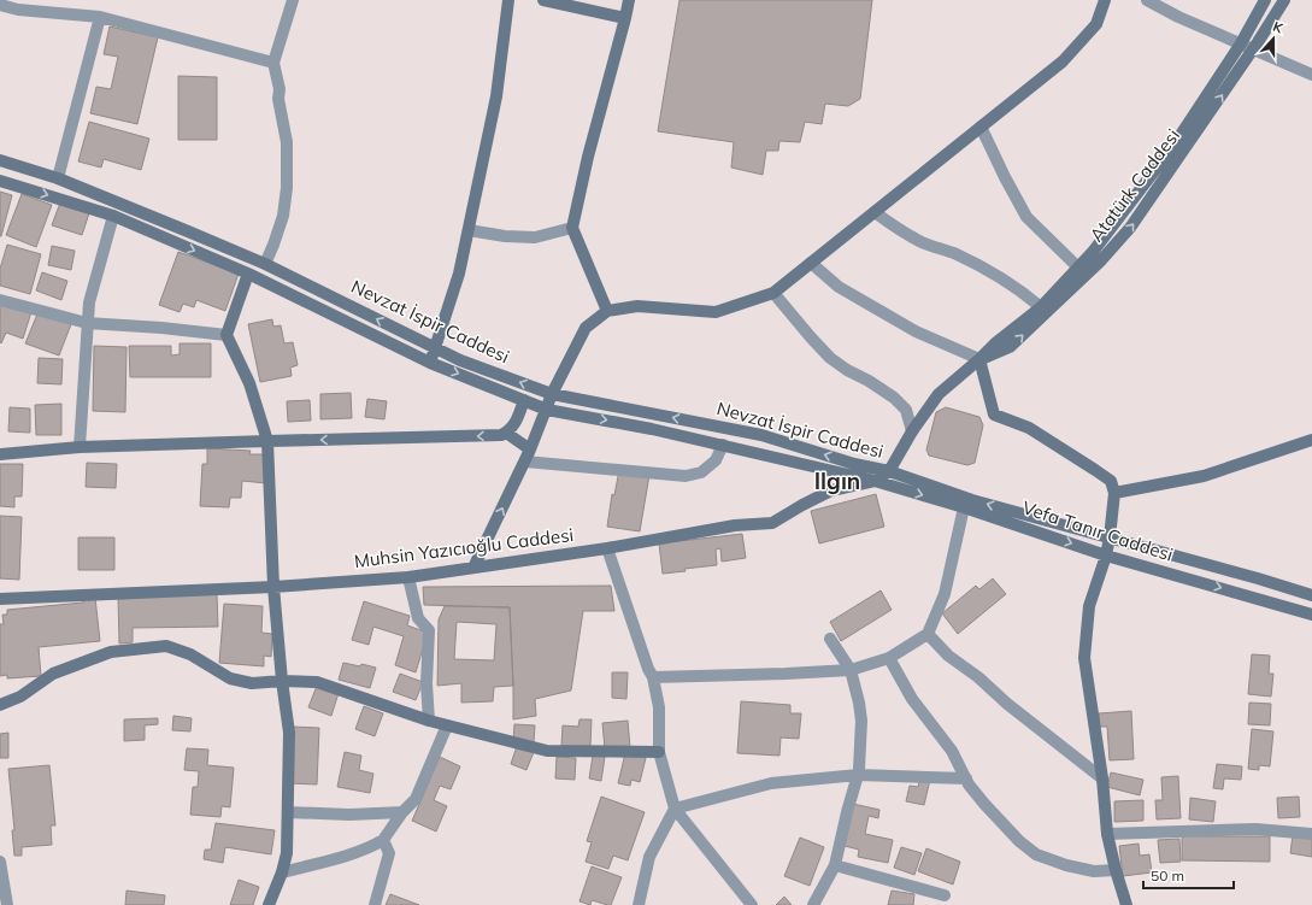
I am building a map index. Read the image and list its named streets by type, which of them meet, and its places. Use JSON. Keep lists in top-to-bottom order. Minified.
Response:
{"streets":{"street":["Atatürk Caddesi","Nevzat İspir Caddesi","Vefa Tanır Caddesi","Muhsin Yazıcıoğlu Caddesi"]},"crossings":[["Atatürk Caddesi","Nevzat İspir Caddesi"],["Atatürk Caddesi","Vefa Tanır Caddesi"],["Atatürk Caddesi","Muhsin Yazıcıoğlu Caddesi"],["Nevzat İspir Caddesi","Vefa Tanır Caddesi"],["Nevzat İspir Caddesi","Muhsin Yazıcıoğlu Caddesi"],["Vefa Tanır Caddesi","Muhsin Yazıcıoğlu Caddesi"]],"districts":["Ilgın"],"scale_bar":"50 m","north":"top"}
